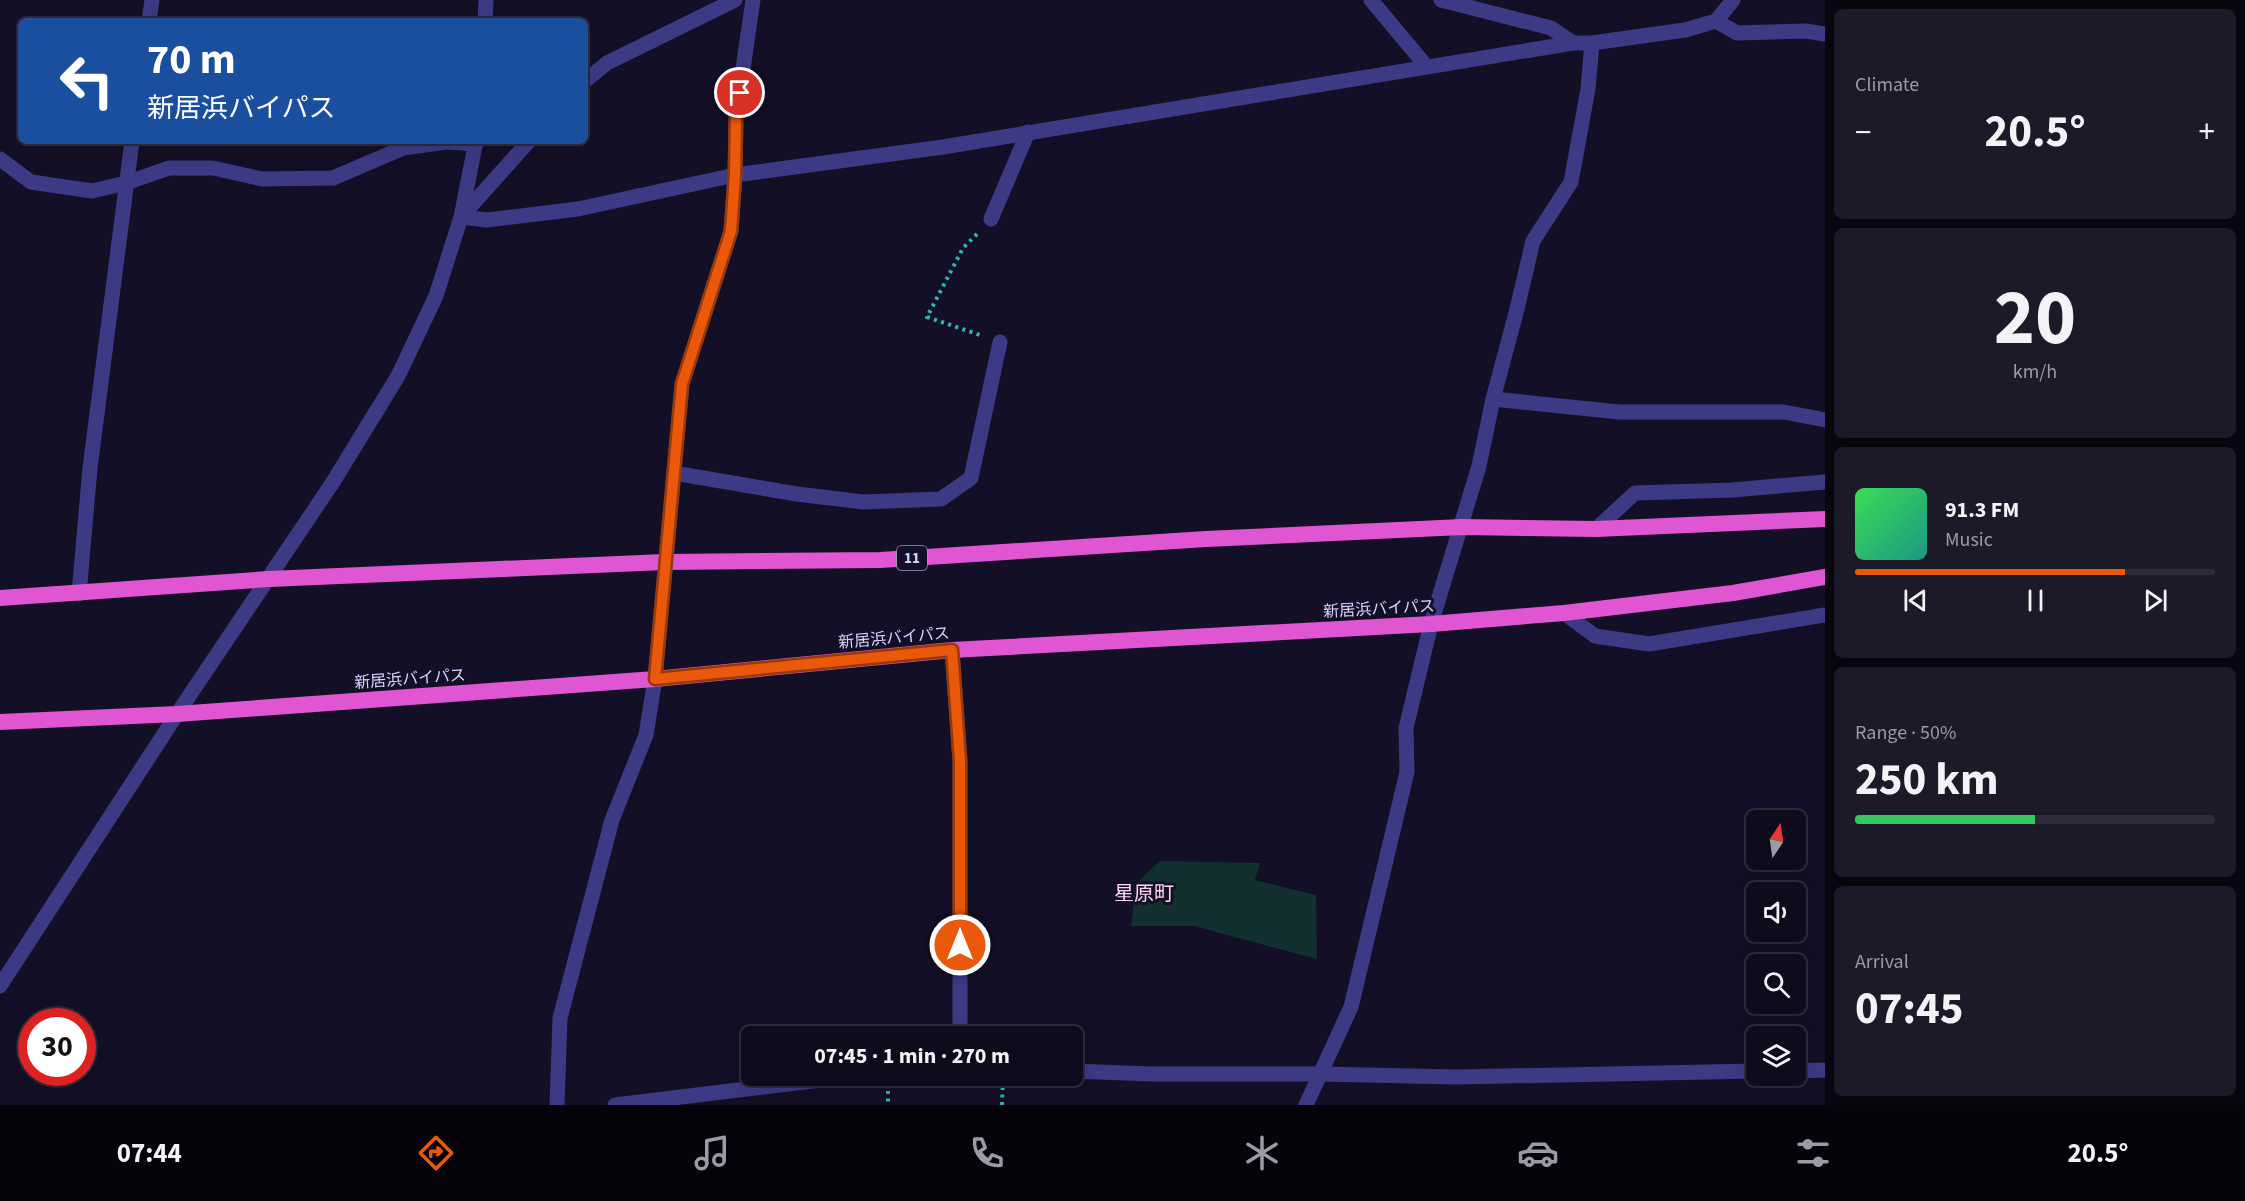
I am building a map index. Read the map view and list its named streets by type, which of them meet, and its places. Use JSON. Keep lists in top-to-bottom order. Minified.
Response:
{"streets":{"highway":["11","新居浜バイパス"]},"districts":["星原町"],"north":"top","page":{"tile":["Climate",["20","km/h"],["Range · 50%","250 km"],["Arrival","07:45"]],"turn":["70 m","新居浜バイパス"],"heat":["−","20.5°","+"],"song":["91.3 FM","Music"],"limit":"30","trip":"07:45 · 1 min · 270 m","tabs":["07:44","20.5°"]}}
